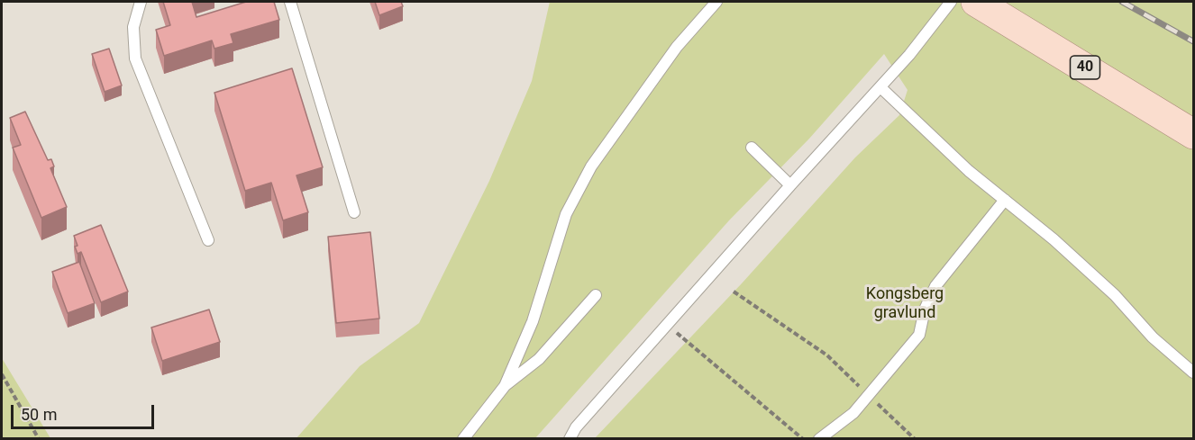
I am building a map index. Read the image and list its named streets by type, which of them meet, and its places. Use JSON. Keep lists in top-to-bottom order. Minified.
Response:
{"streets":{"main road":["40"]},"parks":["Kongsberg gravlund"],"scale_bar":"50 m"}
